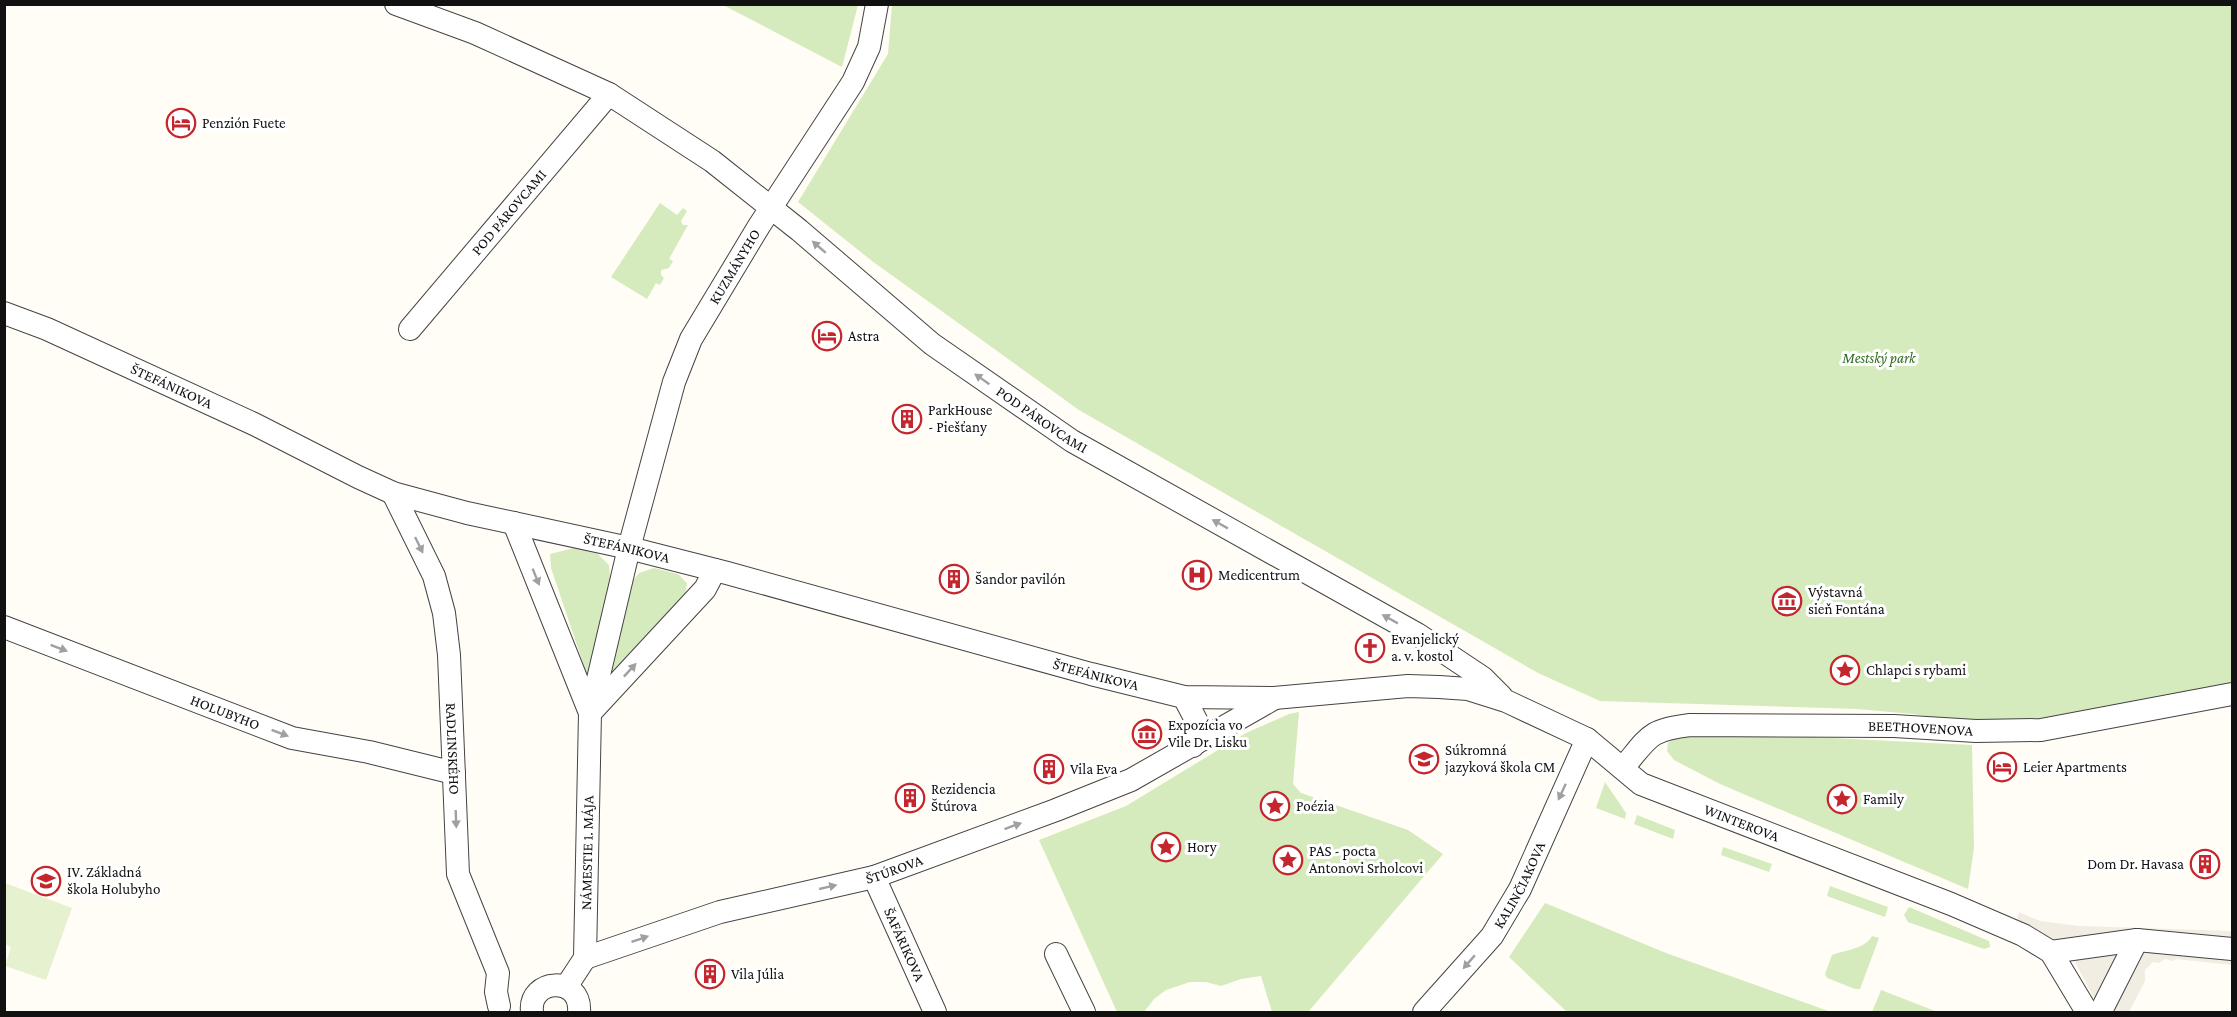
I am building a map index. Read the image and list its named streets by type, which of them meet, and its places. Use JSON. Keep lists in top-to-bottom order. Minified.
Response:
{"streets":{"street":["POD PÁROVCAMI","KUZMÁNYHO","ŠTEFÁNIKOVA","HOLUBYHO","BEETHOVENOVA","RADLINSKÉHO","WINTEROVA","NÁMESTIE 1. MÁJA","ŠTÚROVA","KALINČIAKOVA","ŠAFÁRIKOVA"]},"crossings":[["POD PÁROVCAMI","KUZMÁNYHO"],["POD PÁROVCAMI","WINTEROVA"],["KUZMÁNYHO","ŠTEFÁNIKOVA"],["KUZMÁNYHO","NÁMESTIE 1. MÁJA"],["ŠTEFÁNIKOVA","RADLINSKÉHO"],["ŠTEFÁNIKOVA","WINTEROVA"],["ŠTEFÁNIKOVA","NÁMESTIE 1. MÁJA"],["ŠTEFÁNIKOVA","ŠTÚROVA"],["HOLUBYHO","RADLINSKÉHO"],["BEETHOVENOVA","WINTEROVA"],["WINTEROVA","ŠTÚROVA"],["WINTEROVA","KALINČIAKOVA"],["NÁMESTIE 1. MÁJA","ŠTÚROVA"],["ŠTÚROVA","ŠAFÁRIKOVA"]],"one_way":["POD PÁROVCAMI","HOLUBYHO","RADLINSKÉHO","ŠTÚROVA","KALINČIAKOVA"],"parks":["Mestský park"],"places":{"hotel":["Penzión Fuete","Astra","Leier Apartments"],"building":["ParkHouse - Piešťany","Šandor pavilón","Vila Eva","Rezidencia Štúrova","Dom Dr. Havasa","Vila Júlia"],"hospital":["Medicentrum"],"museum":["Výstavná sieň Fontána","Expozícia vo Vile Dr. Lisku"],"church":["Evanjelický a. v. kostol"],"place":["Chlapci s rybami","Family","Poézia","Hory","PAS - pocta Antonovi Srholcovi"],"school or university":["Súkromná jazyková škola CM","IV. Základná škola Holubyho"]}}
